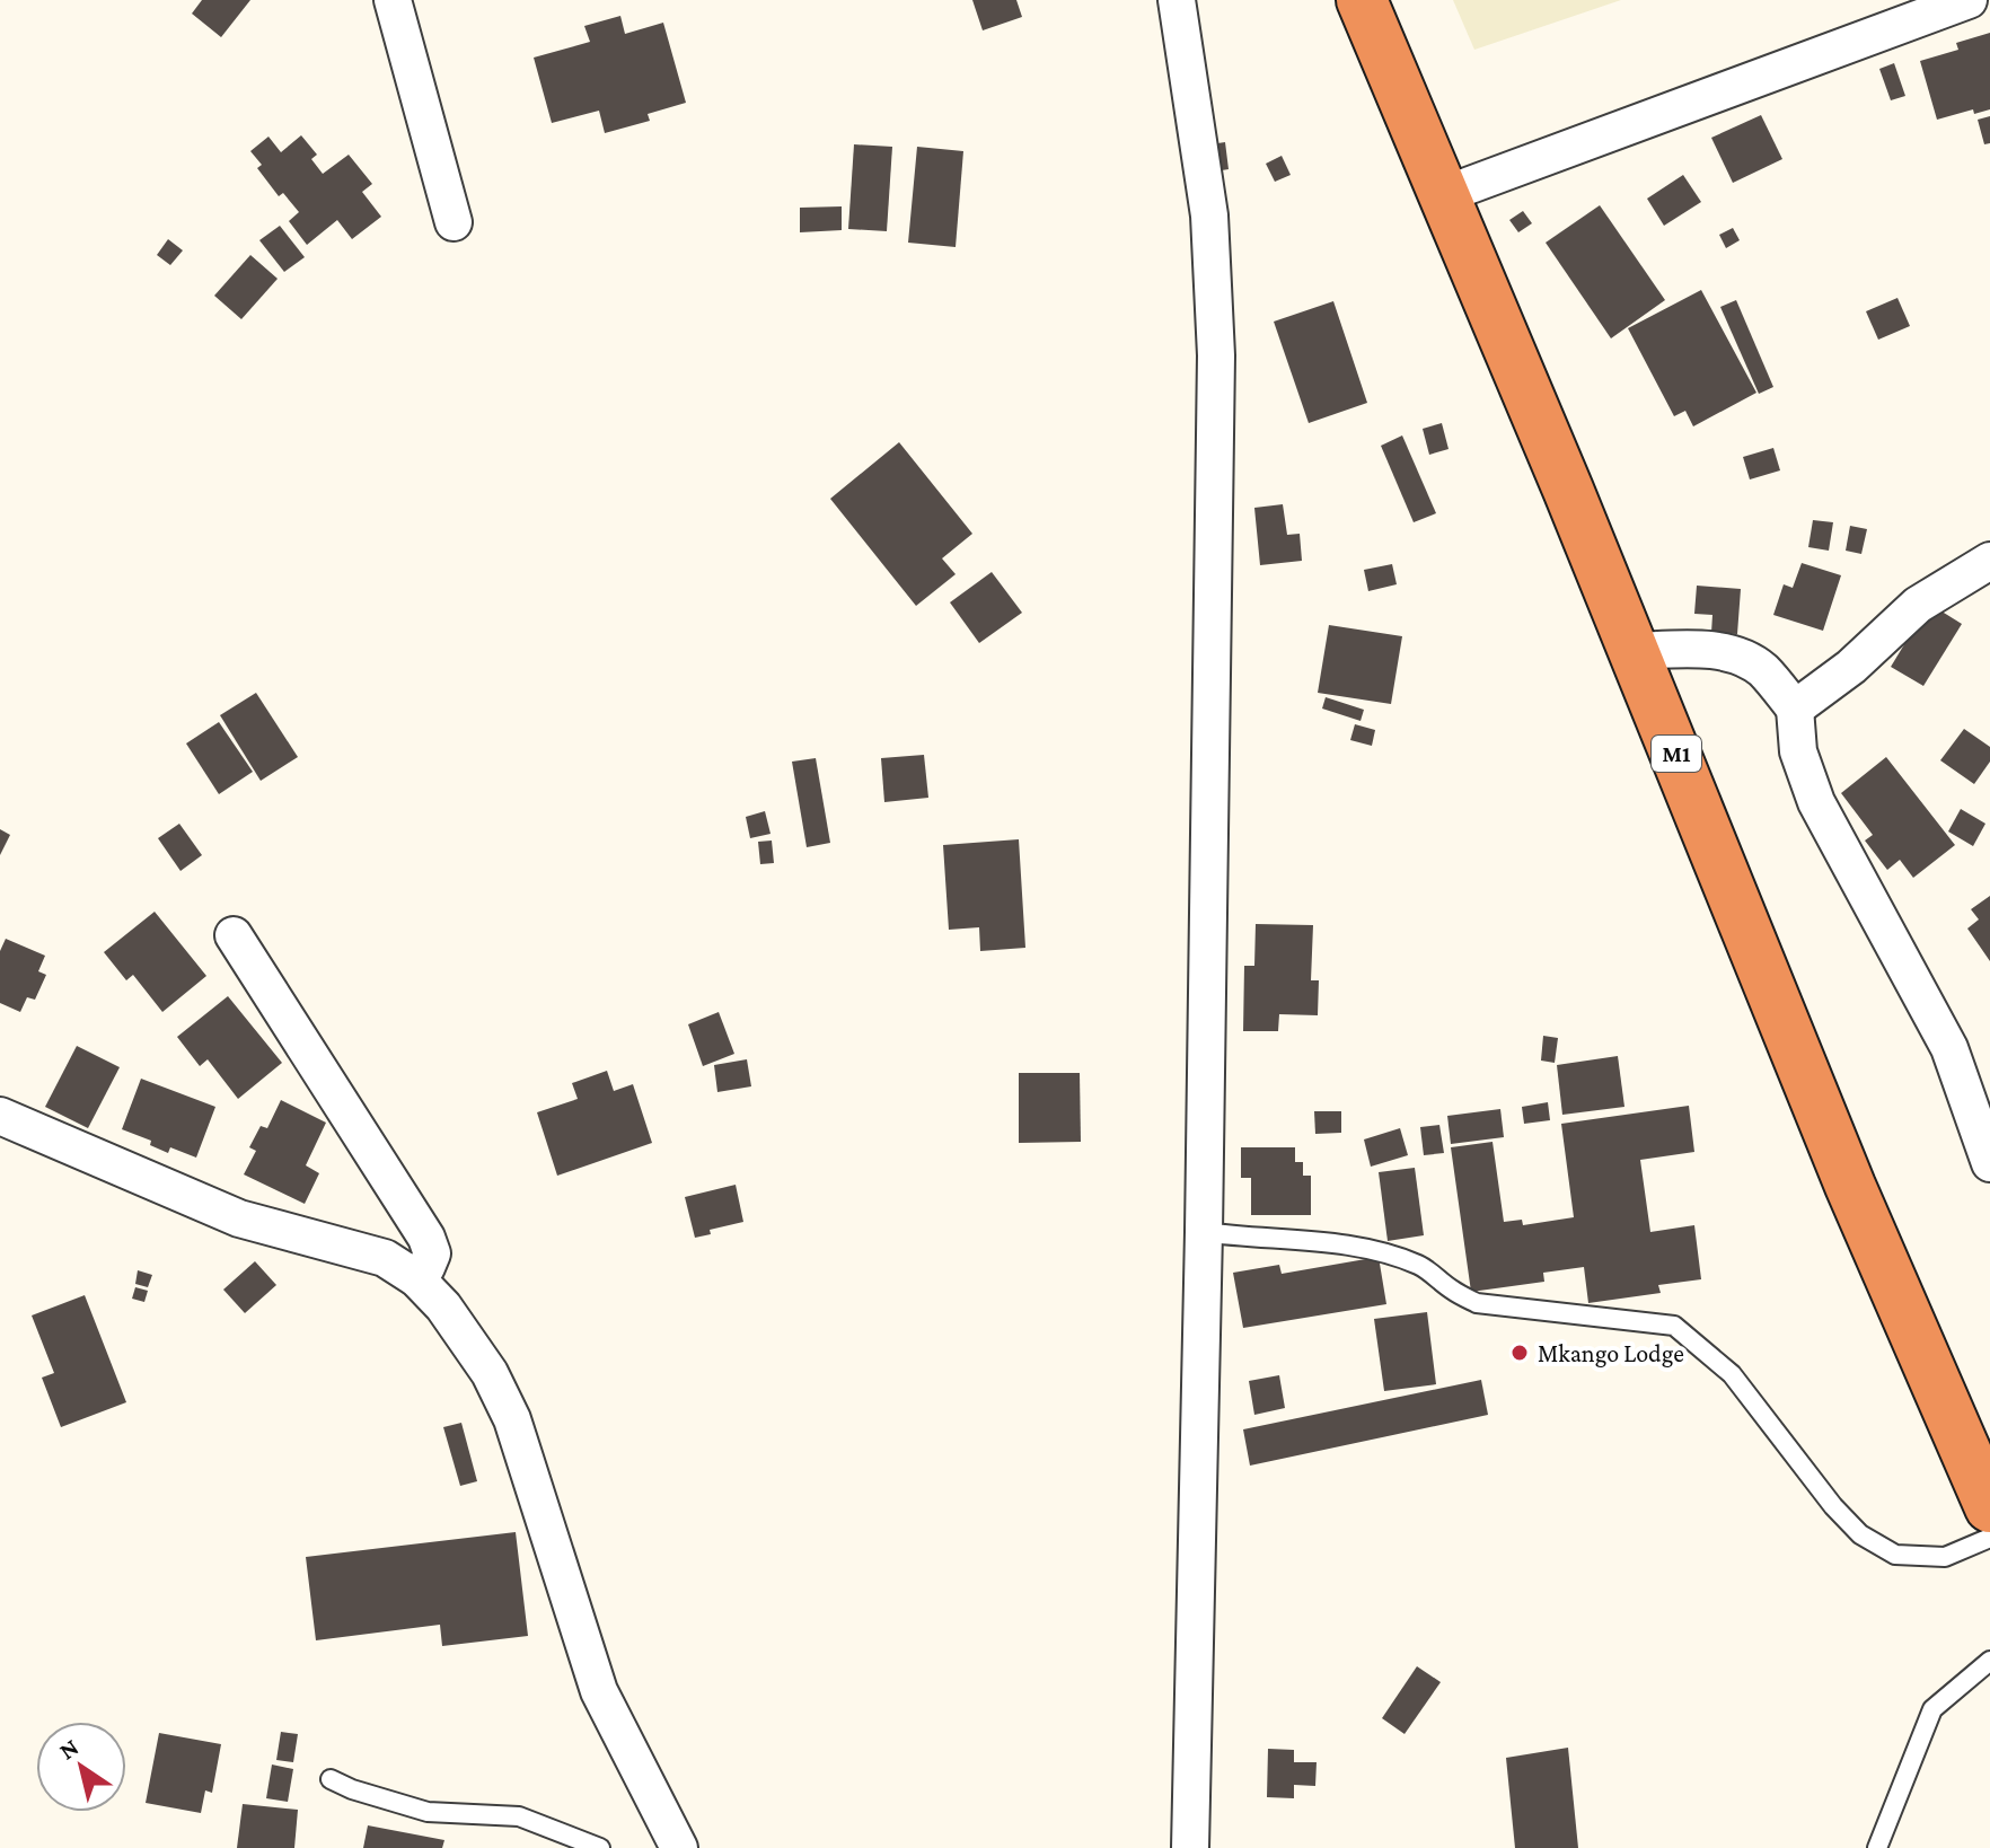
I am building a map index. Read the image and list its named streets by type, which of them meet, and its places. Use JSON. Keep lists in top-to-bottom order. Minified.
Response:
{"streets":{"highway":["M1"]},"places":["Mkango Lodge"],"north":"top left"}
